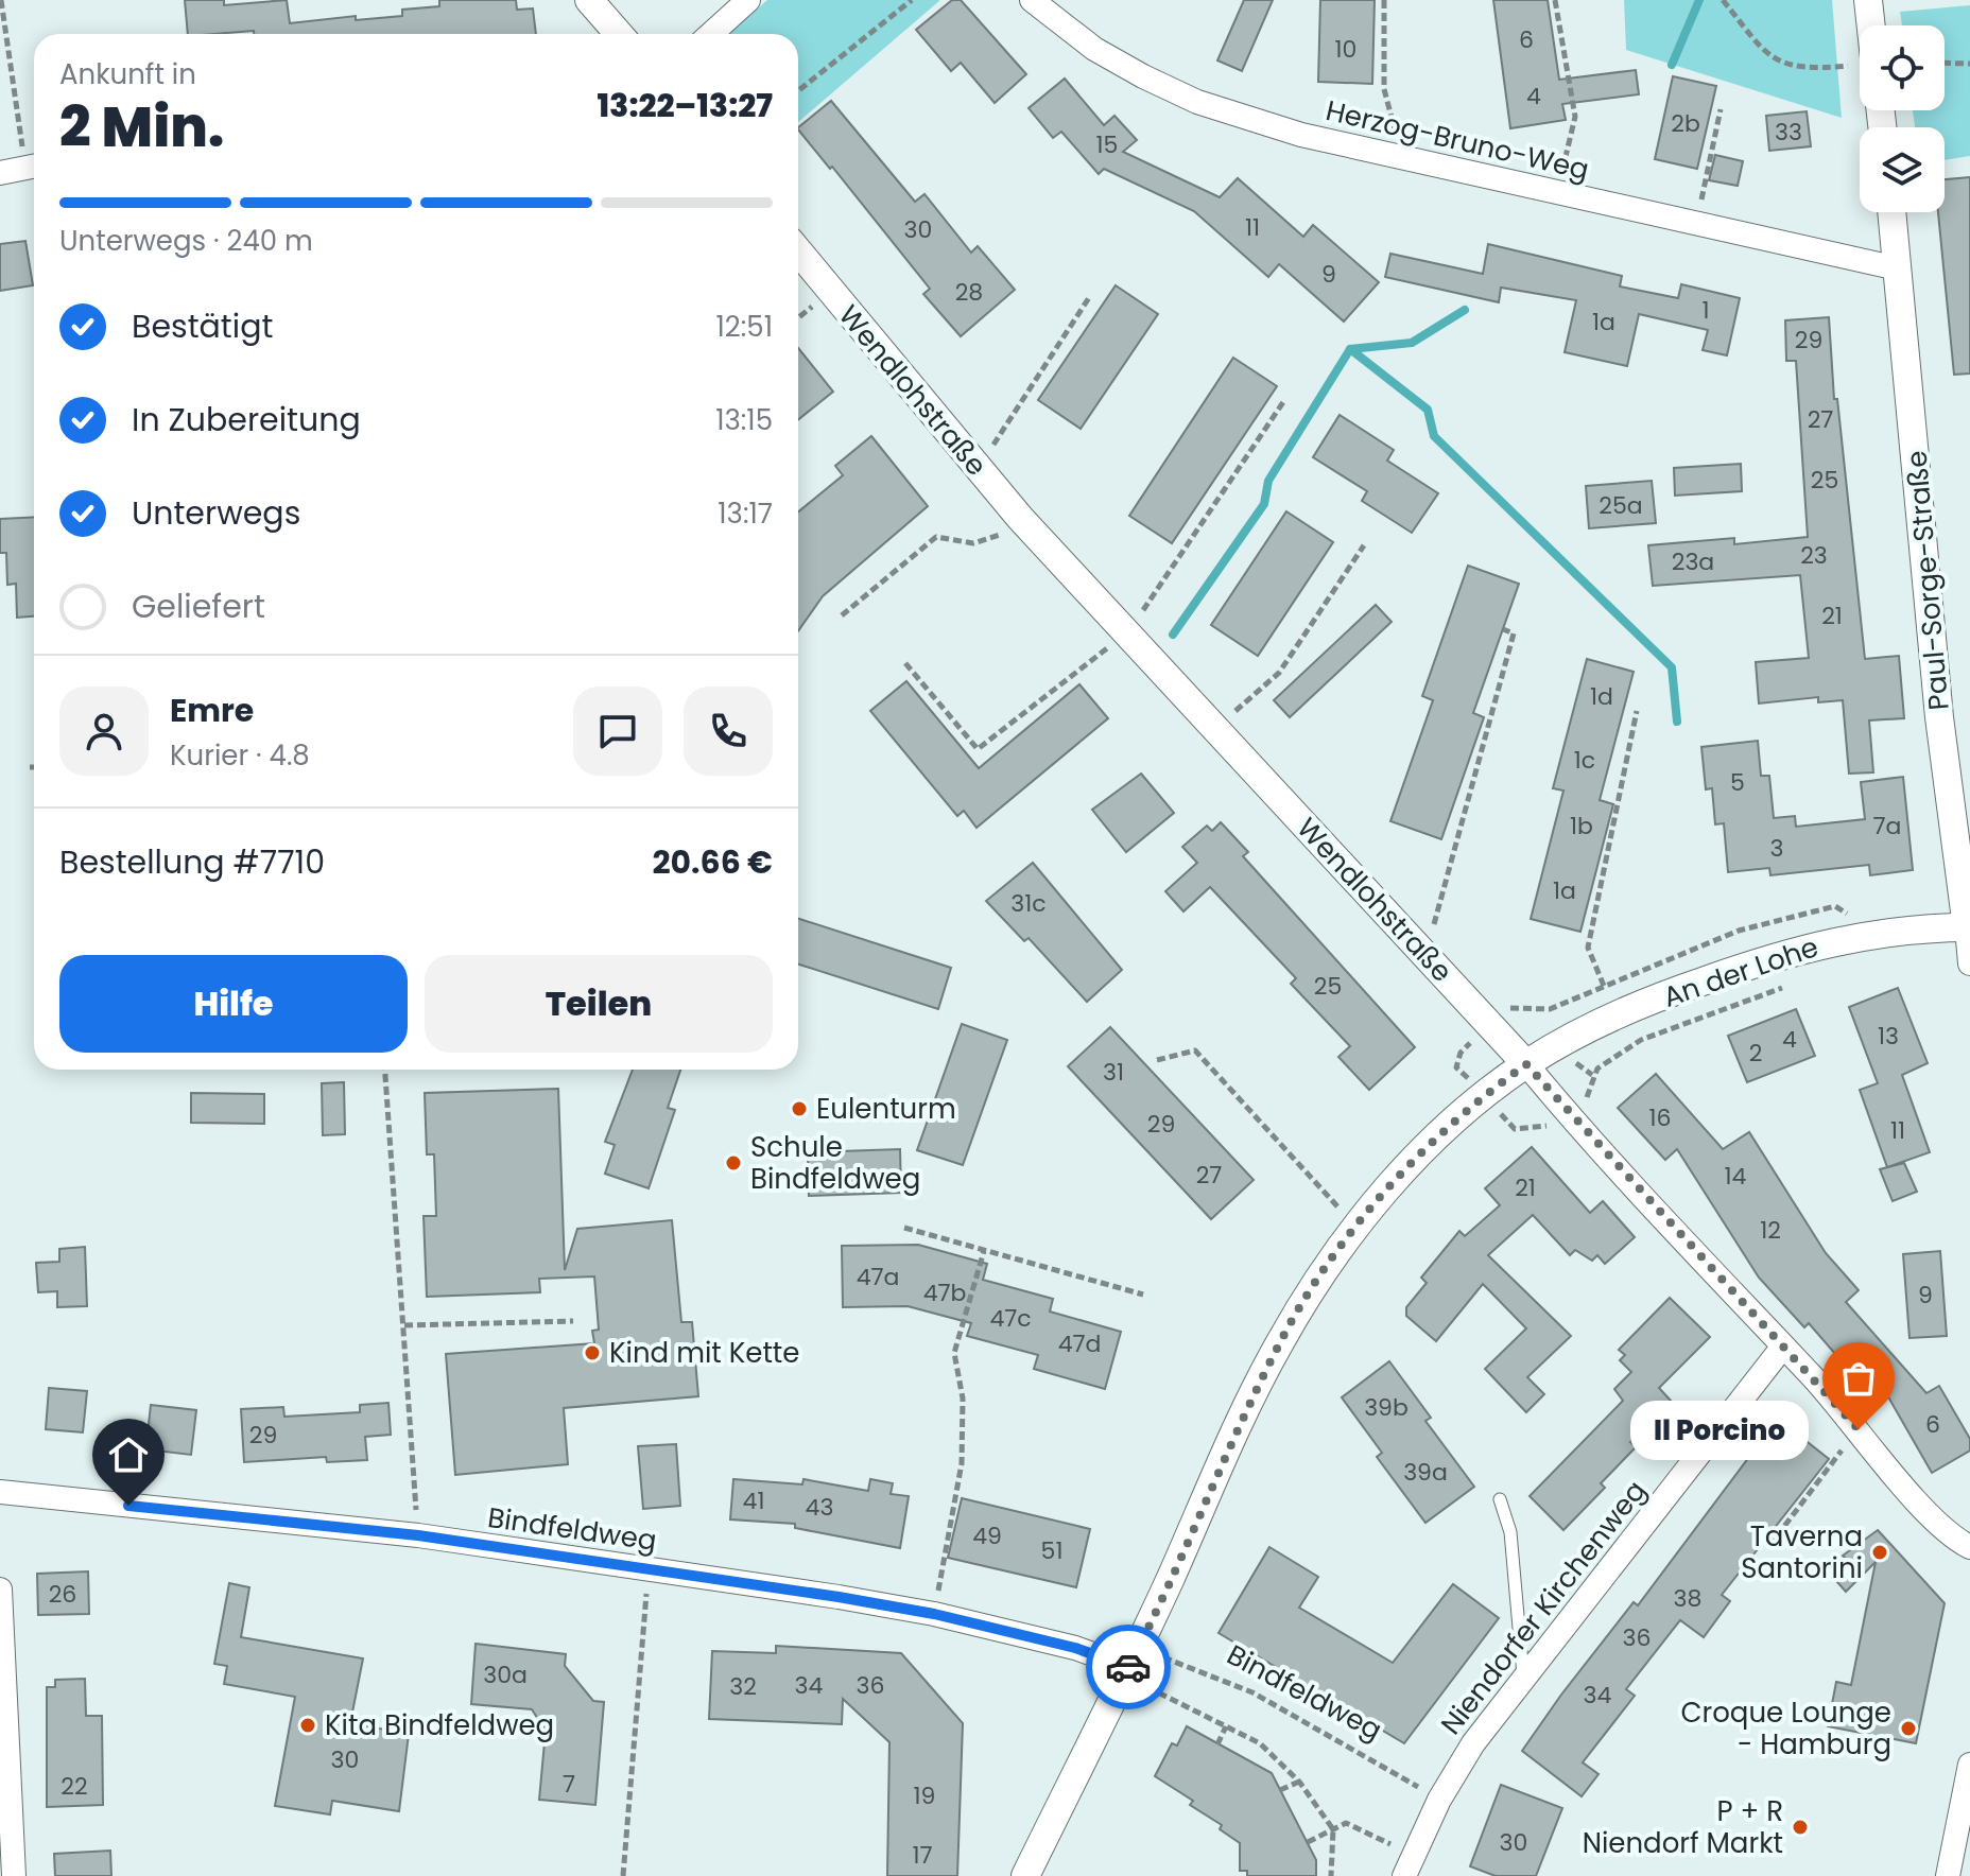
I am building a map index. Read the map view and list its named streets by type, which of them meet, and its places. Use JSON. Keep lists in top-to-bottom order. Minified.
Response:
{"streets":{"street":["Herzog-Bruno-Weg","Wendlohstraße","Paul-Sorge-Straße","An der Lohe","Bindfeldweg","Niendorfer Kirchenweg"]},"crossings":[["Herzog-Bruno-Weg","Paul-Sorge-Straße"],["Wendlohstraße","An der Lohe"],["Wendlohstraße","Niendorfer Kirchenweg"],["Paul-Sorge-Straße","An der Lohe"],["An der Lohe","Bindfeldweg"],["Bindfeldweg","Niendorfer Kirchenweg"]],"places":["Eulenturm","Schule Bindfeldweg","Kind mit Kette","Il Porcino","Taverna Santorini","Kita Bindfeldweg","Croque Lounge - Hamburg","P + R Niendorf Markt"],"house_numbers":["6","10","4","2b","33","15","11","30","9","28","1","1a","29","27","25","25a","23","23a","21","1d","1c","5","1b","7a","3","1a","31c","25","13","4","2","31","16","29","11","27","14","21","12","47a","47b","9","47c","47d","39b","6","29","39a","41","43","49","51","26","38","36","30a","34","36","32","34","30","7","22","19","30","17"],"page":{"heading":["2 Min.","Ankunft in","13:22–13:27"],"panel":["Emre","Kurier · 4.8","Bestellung #7710","20.66 €"],"bar":"Unterwegs · 240 m","list":[["Bestätigt","12:51"],["In Zubereitung","13:15"],["Unterwegs","13:17"],"Geliefert"],"buttons":["Hilfe","Teilen"],"bubble":"Il Porcino"}}
